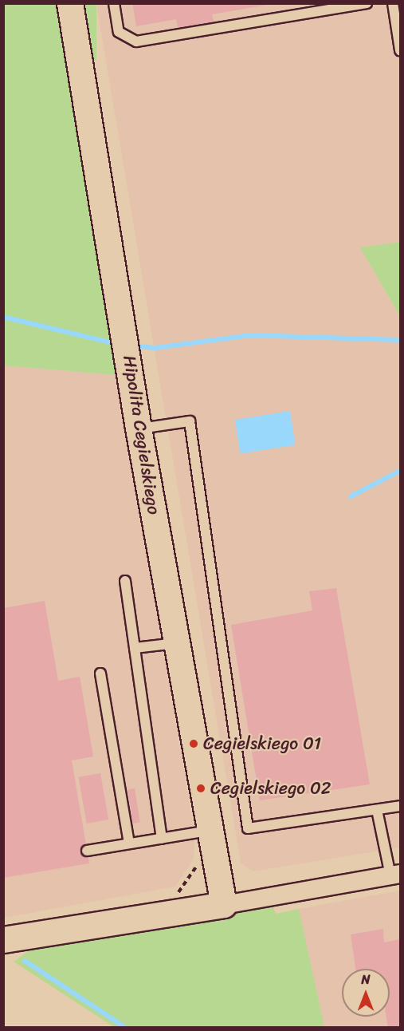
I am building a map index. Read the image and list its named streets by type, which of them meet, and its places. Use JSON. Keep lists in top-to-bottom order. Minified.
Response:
{"streets":{"street":["Hipolita Cegielskiego"]},"places":["Cegielskiego 01","Cegielskiego 02"],"north":"top"}
